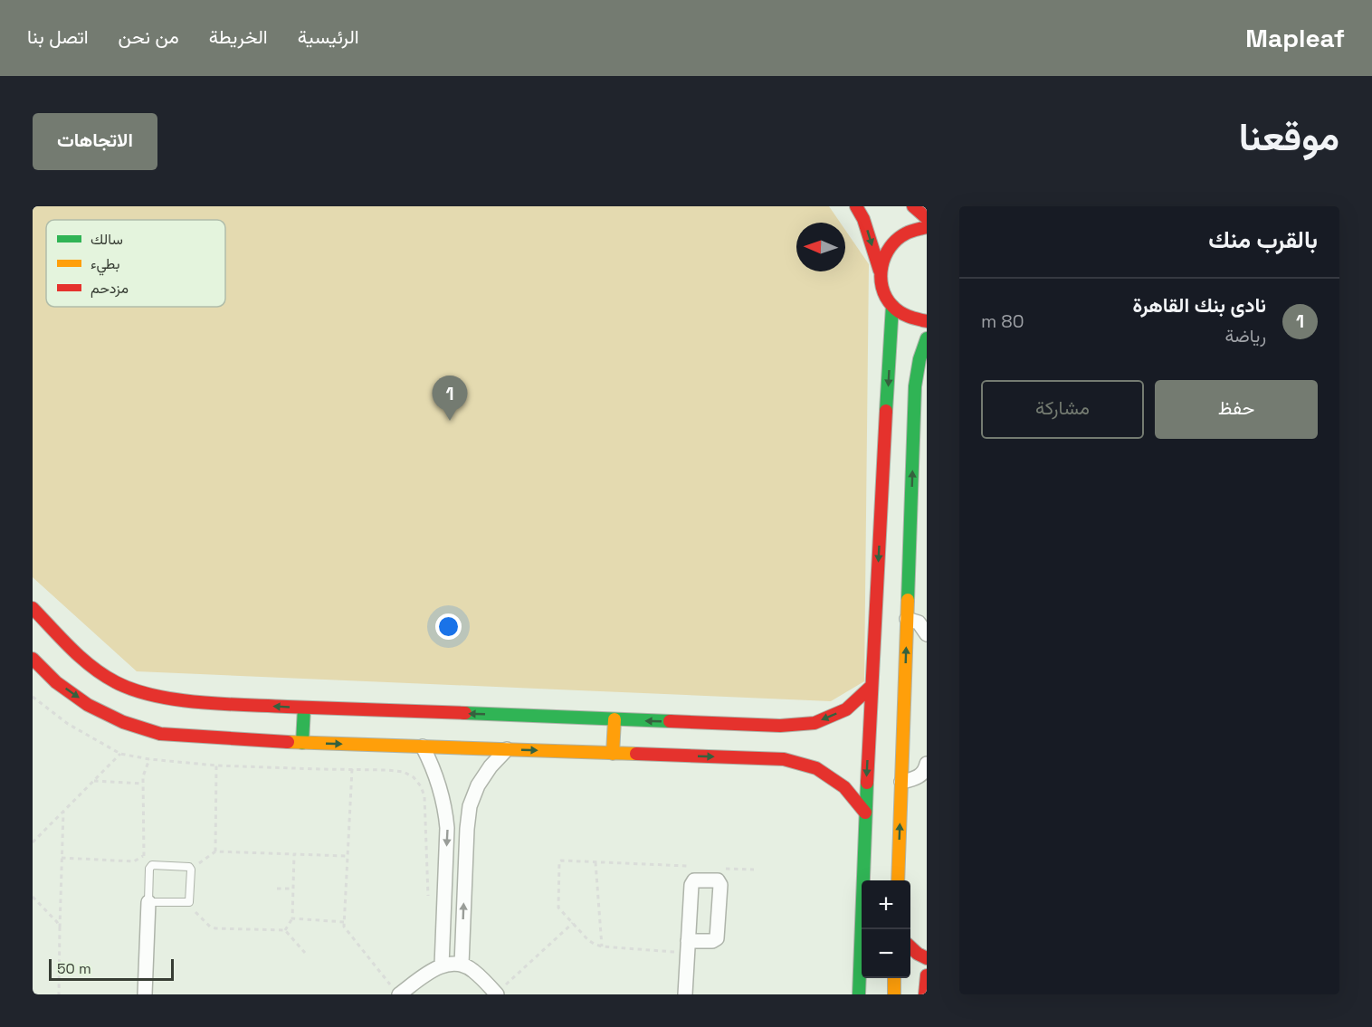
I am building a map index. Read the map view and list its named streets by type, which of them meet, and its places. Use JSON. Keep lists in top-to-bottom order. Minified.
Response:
{"legend":["سالك","بطيء","مزدحم"],"scale_bar":"50 m","north":"left","page":{"header":"Mapleaf","nav":["الرئيسية","الخريطة","من نحن","اتصل بنا"],"title":"موقعنا","buttons":["الاتجاهات",["حفظ","مشاركة"]],"heading":"بالقرب منك","list":[{"mark":"1","name":"نادى بنك القاهرة","note":"رياضة","value":"80 m"}],"pins":"1","map_buttons":["+","−"],"scale":"50 m"}}
